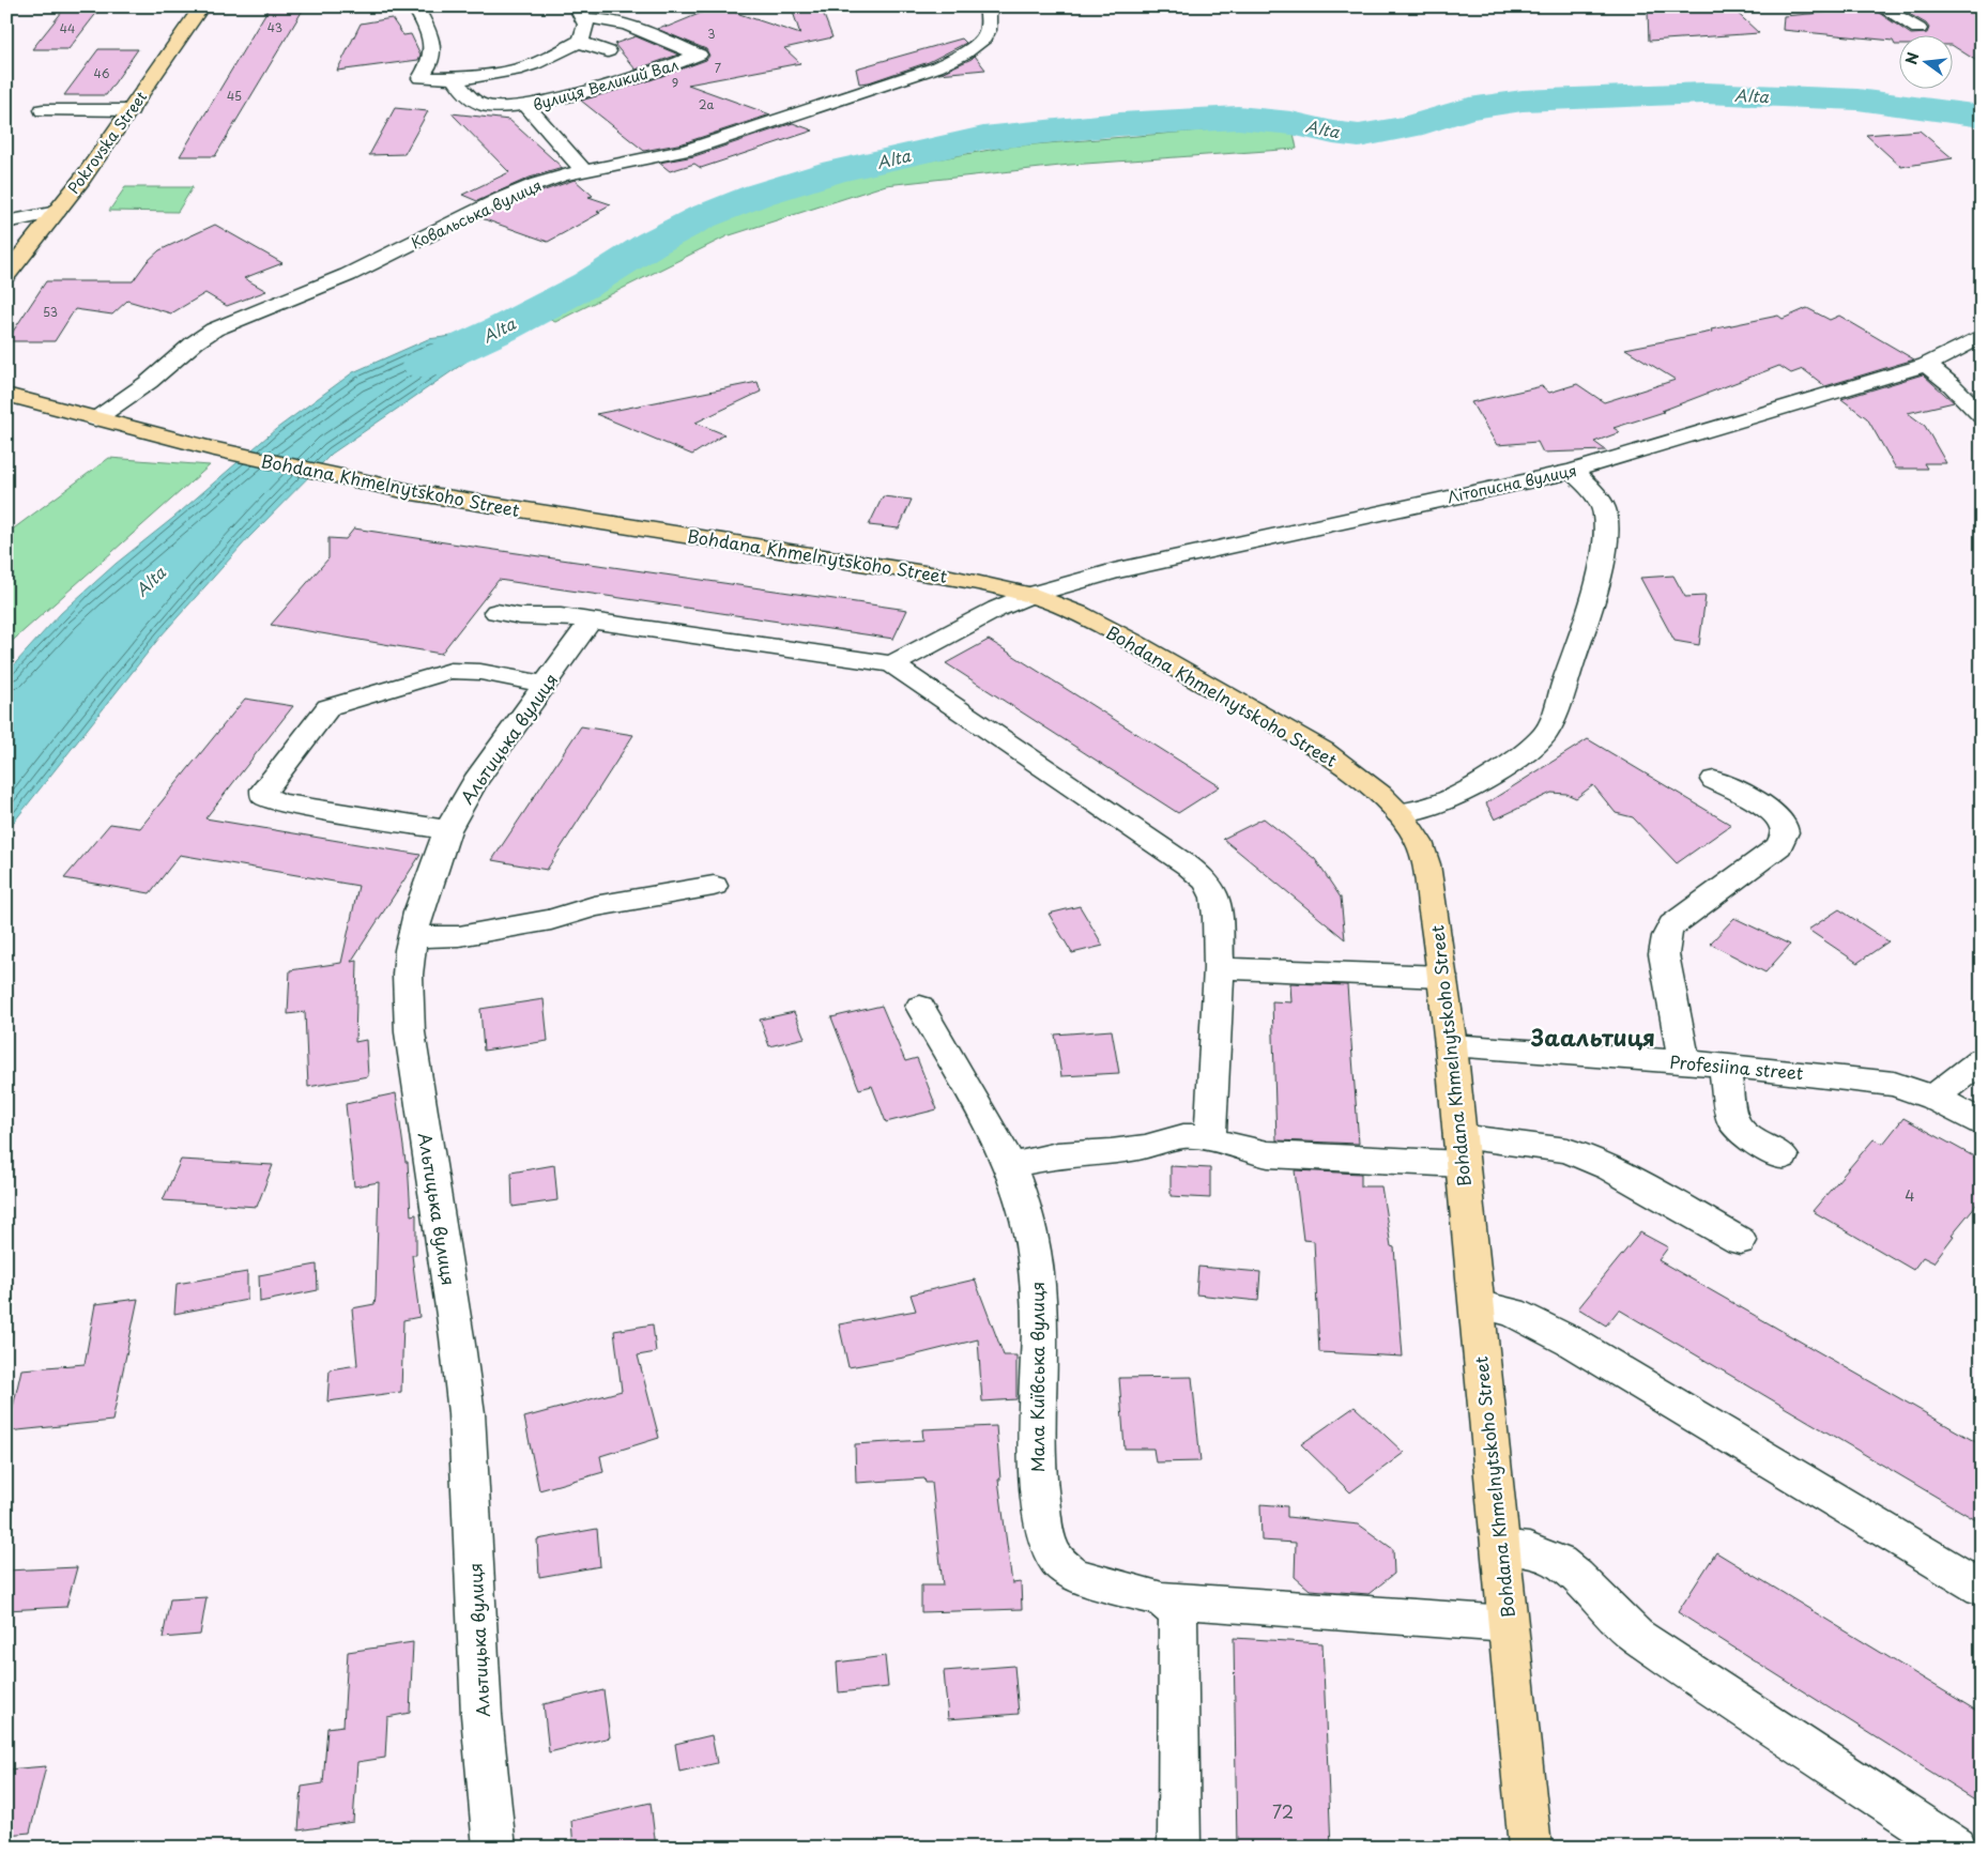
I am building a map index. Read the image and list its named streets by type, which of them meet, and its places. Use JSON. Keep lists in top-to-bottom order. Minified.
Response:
{"streets":{"main road":["Pokrovska Street","Bohdana Khmelnytskoho Street"],"street":["вулиця Великий Вал","Ковальська вулиця","Літописна вулиця","Альтицька вулиця","Profesiina street","Мала Київська вулиця"]},"crossings":[["вулиця Великий Вал","Ковальська вулиця"],["Ковальська вулиця","Bohdana Khmelnytskoho Street"],["Літописна вулиця","Bohdana Khmelnytskoho Street"],["Bohdana Khmelnytskoho Street","Profesiina street"],["Bohdana Khmelnytskoho Street","Мала Київська вулиця"]],"districts":["Заальтиця"],"water":["Alta"],"house_numbers":["43","44","3","7","46","9","45","2а","53","4","72"],"north":"left"}
